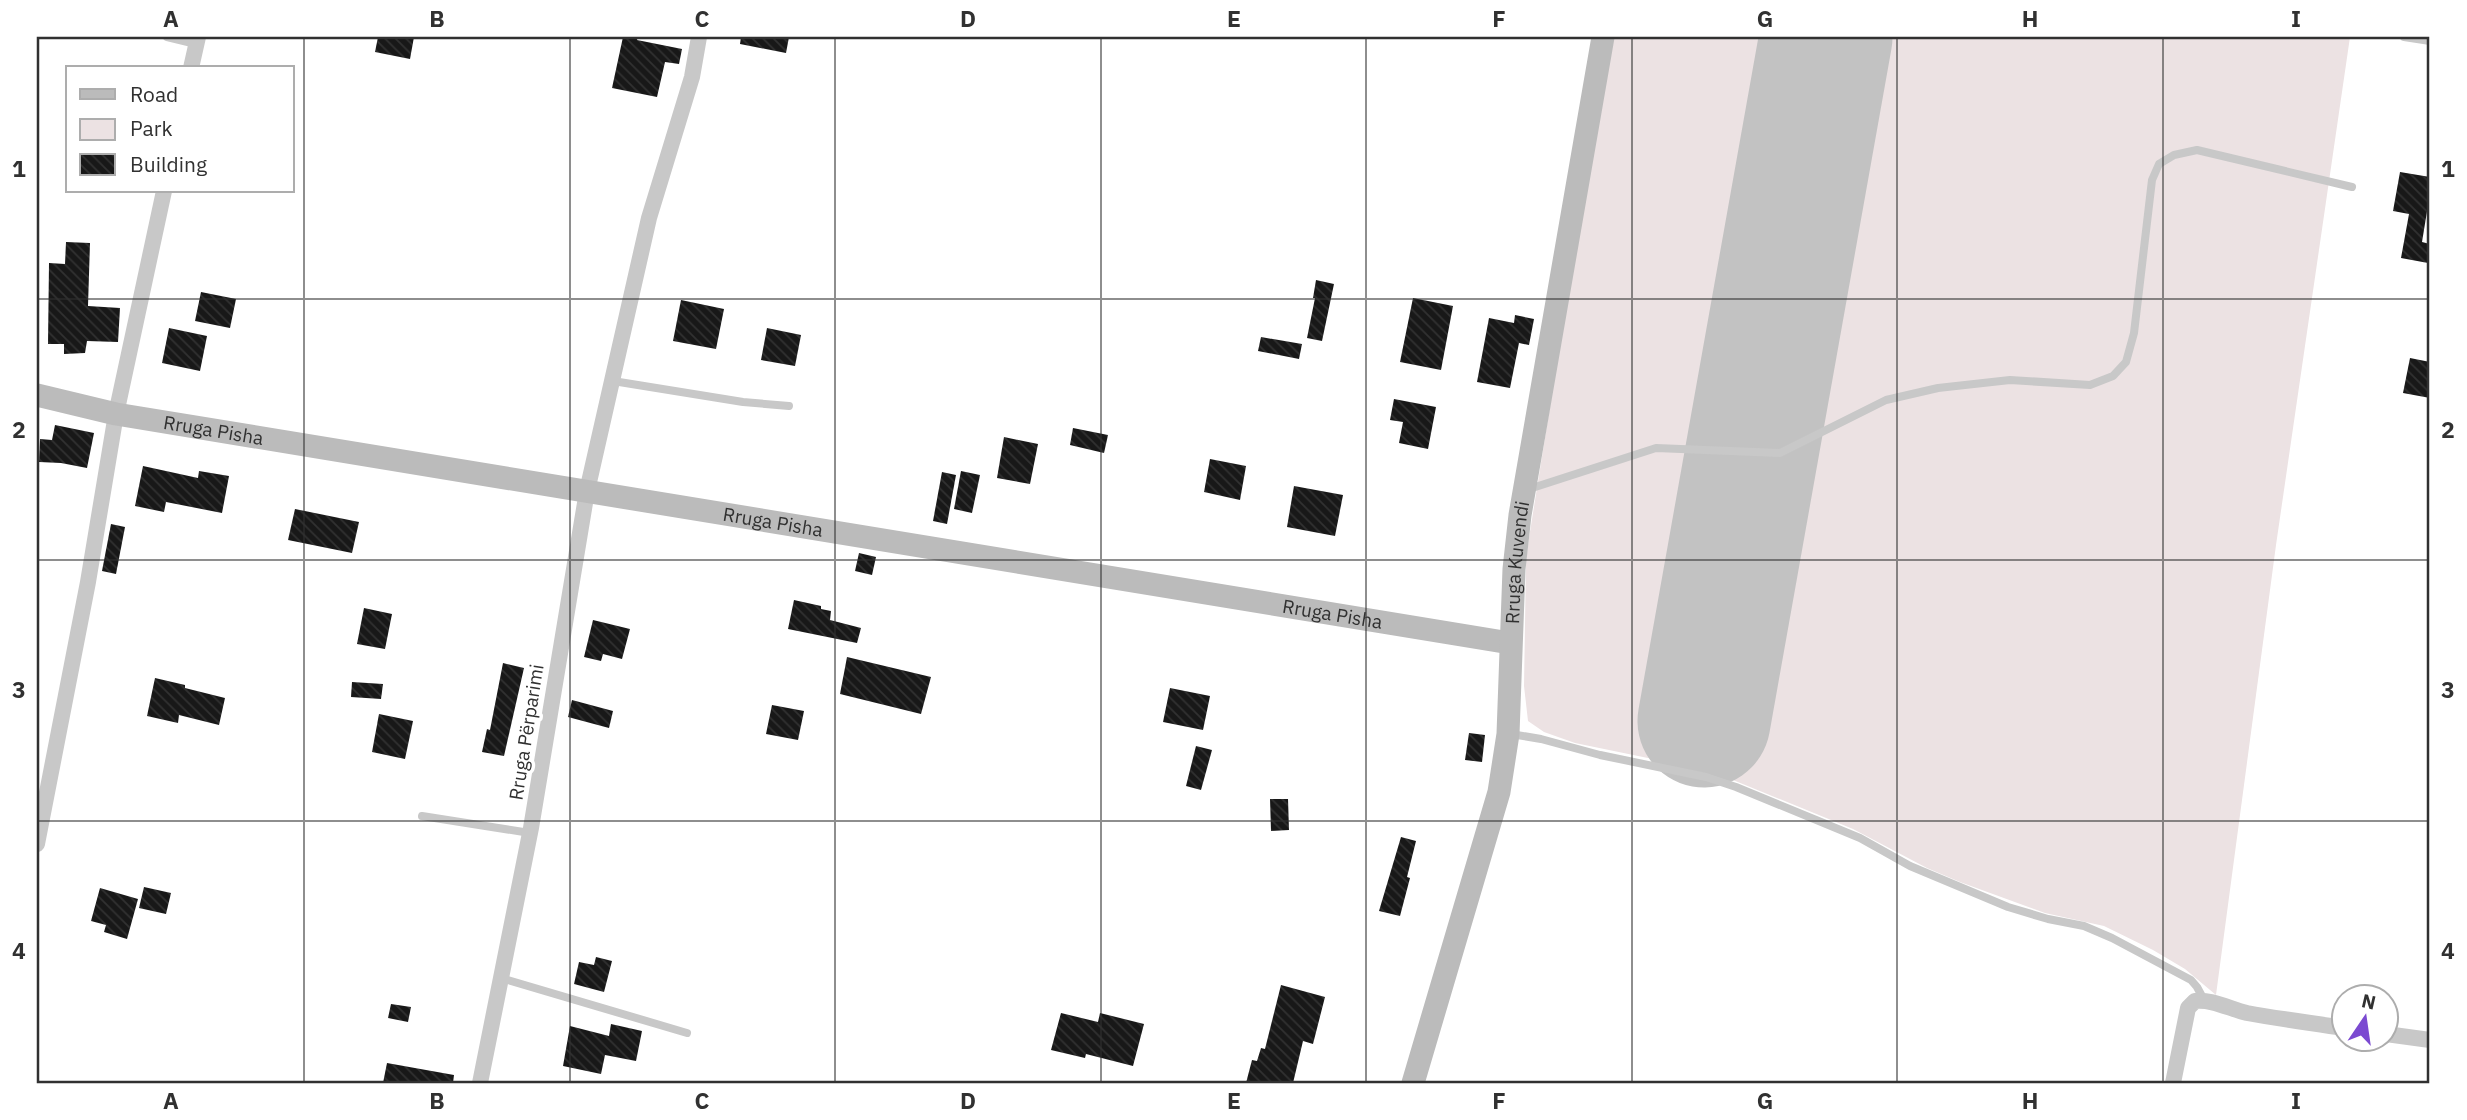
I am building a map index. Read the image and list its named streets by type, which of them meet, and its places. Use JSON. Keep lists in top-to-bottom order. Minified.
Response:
{"streets":{"street":["Rruga Pisha","Rruga Kuvendi","Rruga Përparimi"]},"crossings":[["Rruga Pisha","Rruga Kuvendi"],["Rruga Pisha","Rruga Përparimi"]],"legend":["Road","Park","Building"],"north":"top","grid":{"columns":["A","B","C","D","E","F","G","H","I"],"rows":["1","2","3","4"]}}
